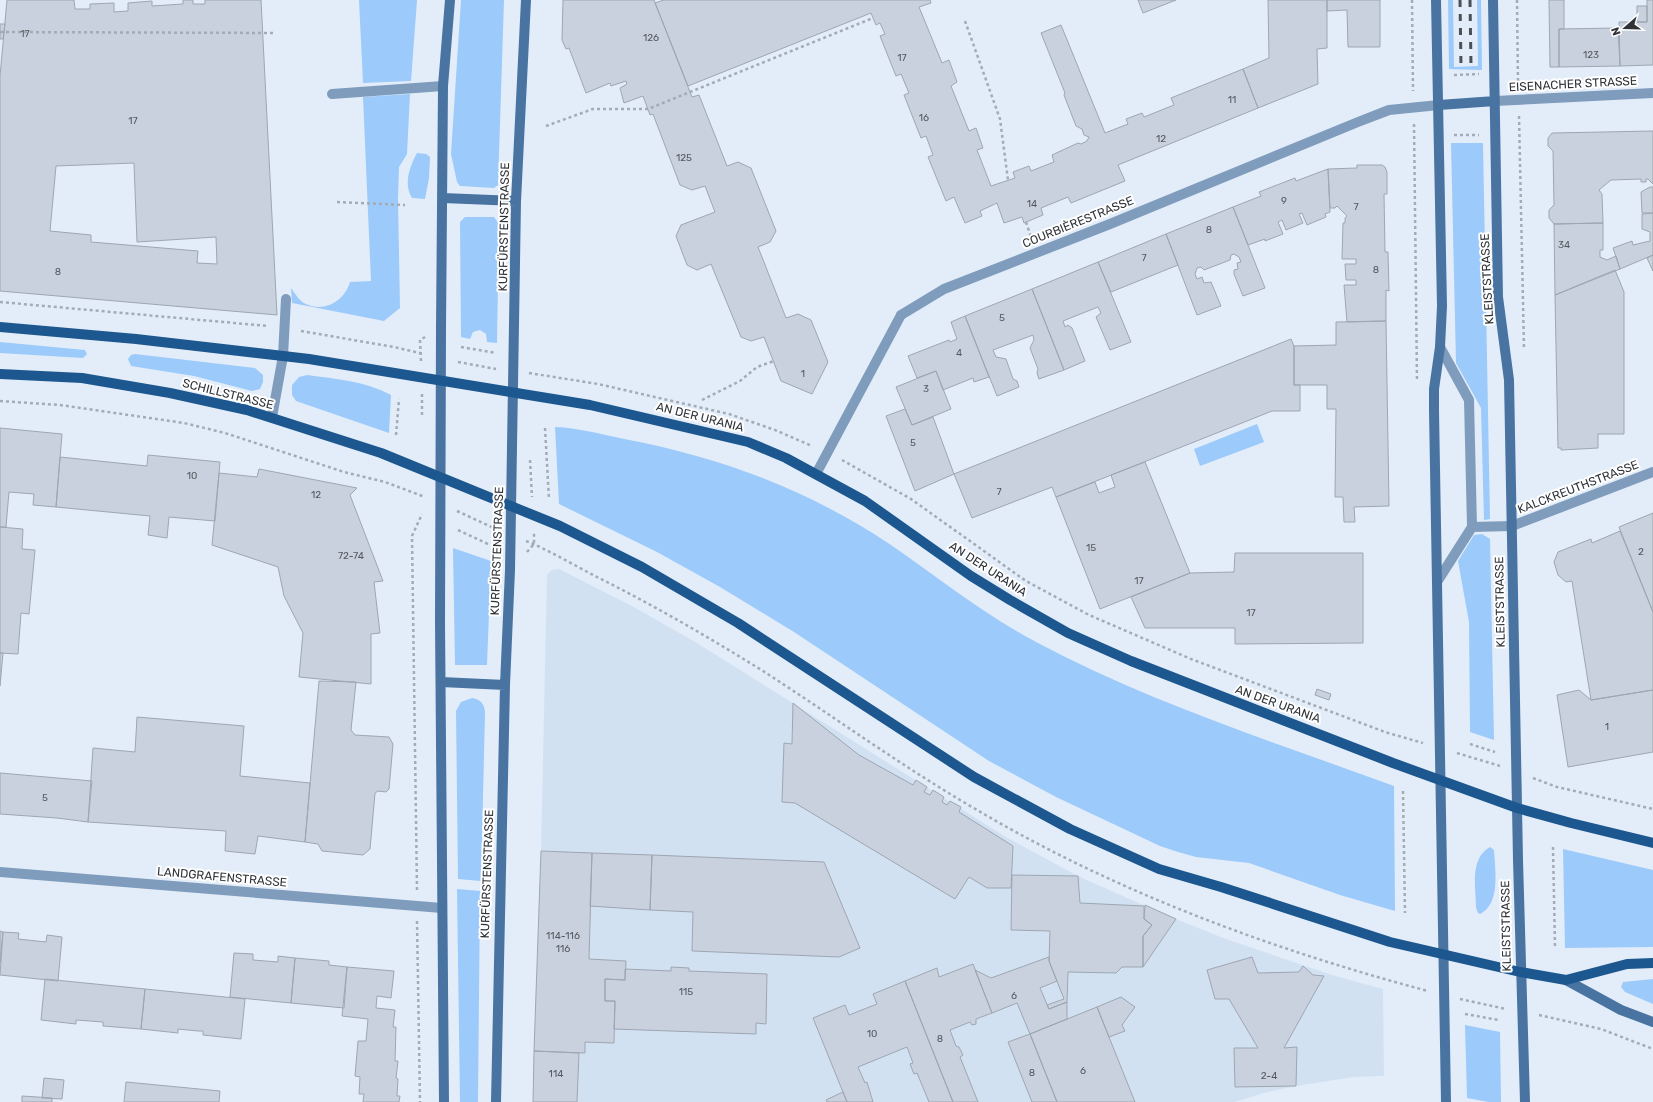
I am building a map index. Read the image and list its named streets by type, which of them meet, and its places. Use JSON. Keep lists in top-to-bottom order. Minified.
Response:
{"streets":{"main road":["KURFÜRSTENSTRASSE","KLEISTSTRASSE","SCHILLSTRASSE","AN DER URANIA"],"street":["EISENACHER STRASSE","COURBIÈRESTRASSE","KALCKREUTHSTRASSE","LANDGRAFENSTRASSE"]},"crossings":[["EISENACHER STRASSE","KLEISTSTRASSE"],["COURBIÈRESTRASSE","AN DER URANIA"],["KURFÜRSTENSTRASSE","AN DER URANIA"],["KLEISTSTRASSE","AN DER URANIA"],["KLEISTSTRASSE","KALCKREUTHSTRASSE"]],"house_numbers":["17","126","123","17","11","16","17","12","125","9","14","7","8","34","7","8","8","5","4","1","3","5","10","7","12","15","2","72-74","17","17","1","5","114-116","116","115","6","10","8","6","8","114","2-4"],"north":"left"}
